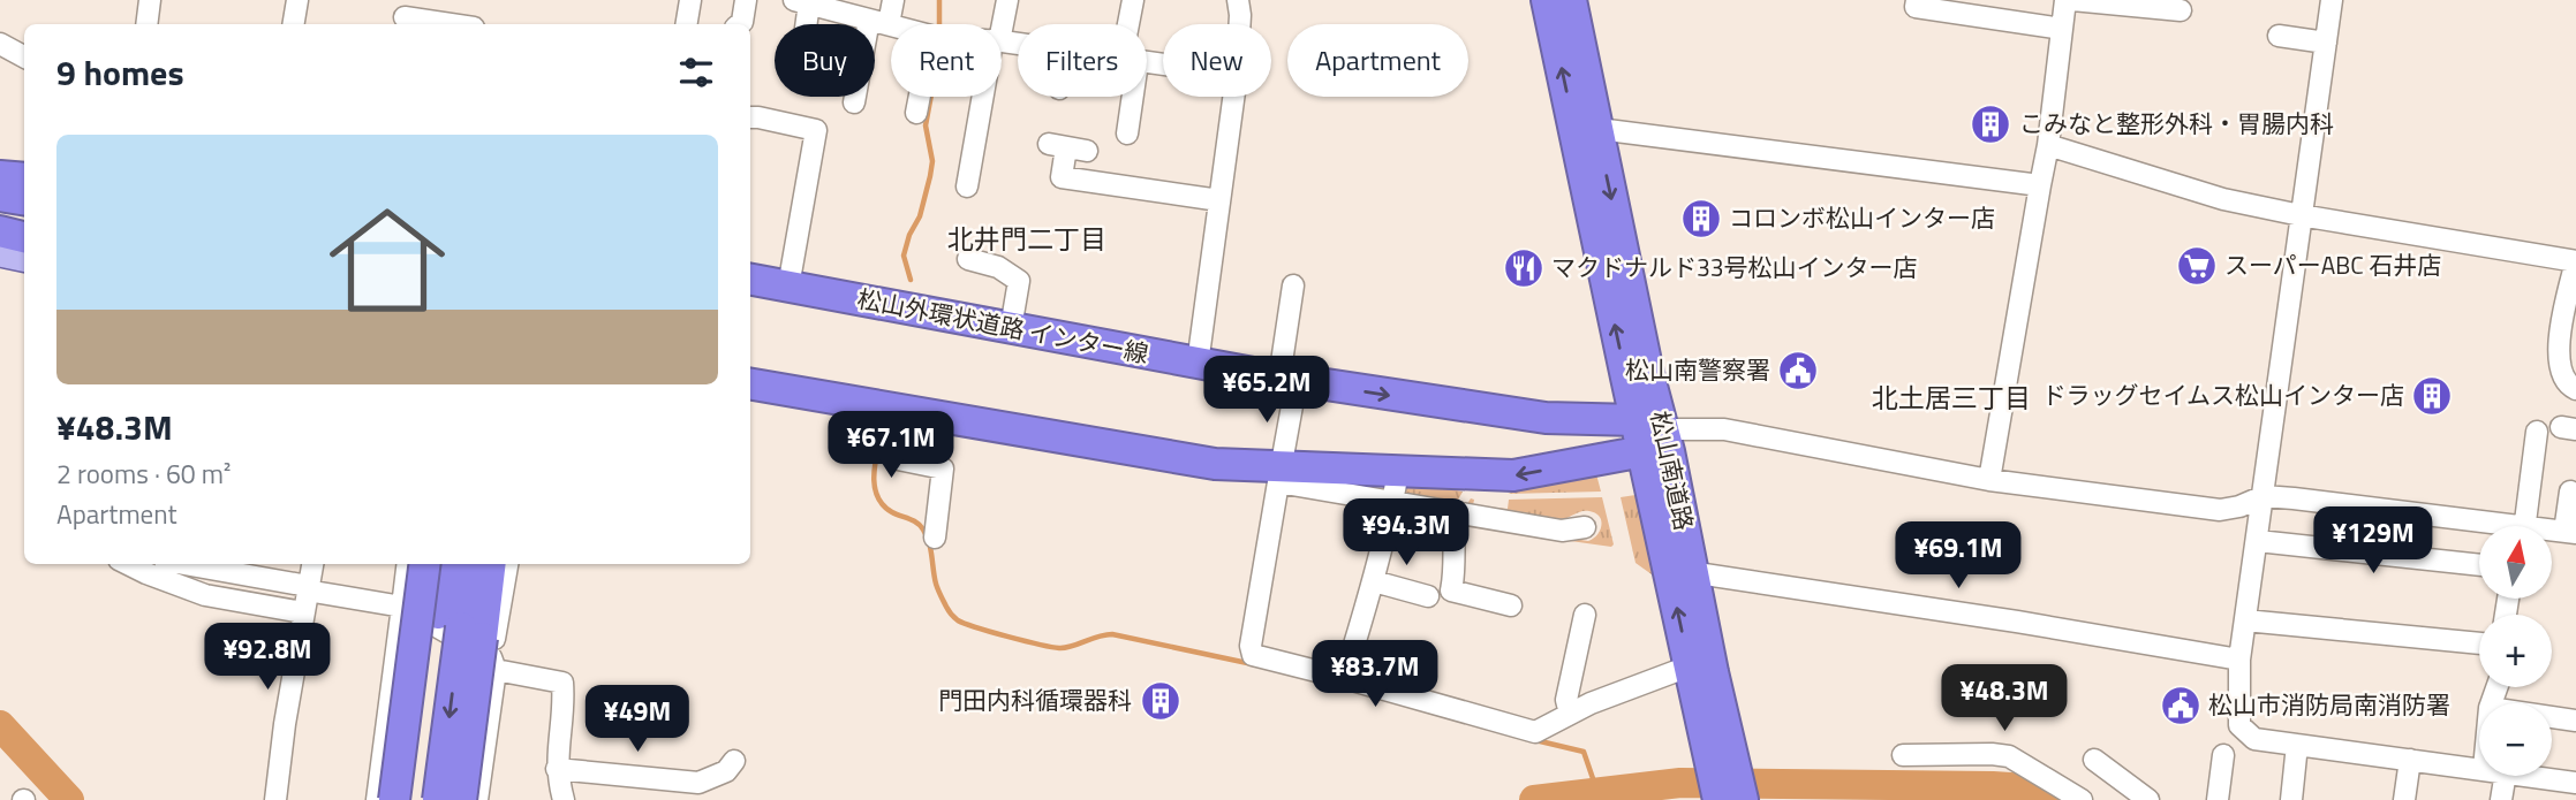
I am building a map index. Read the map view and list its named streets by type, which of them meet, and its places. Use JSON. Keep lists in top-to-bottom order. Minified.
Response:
{"streets":{"highway":["松山外環状道路 インター線","松山南道路"]},"crossings":[["松山外環状道路 インター線","松山南道路"]],"districts":["北井門二丁目","北土居三丁目"],"places":{"building":["こみなと整形外科・胃腸内科","コロンボ松山インター店","ドラッグセイムス松山インター店","門田内科循環器科"],"supermarket":["スーパーABC 石井店"],"restaurant":["マクドナルド33号松山インター店"],"public building":["松山南警察署","松山市消防局南消防署"]},"north":"top","page":{"chip":["Buy","Rent","Filters","New","Apartment"],"heading":"9 homes","list":[{"name":"¥48.3M","note":"2 rooms · 60 m² · Apartment"}],"price":["¥65.2M","¥67.1M","¥94.3M","¥129M","¥69.1M","¥92.8M","¥83.7M","¥48.3M","¥49M"],"map_buttons":["+","−"]}}
